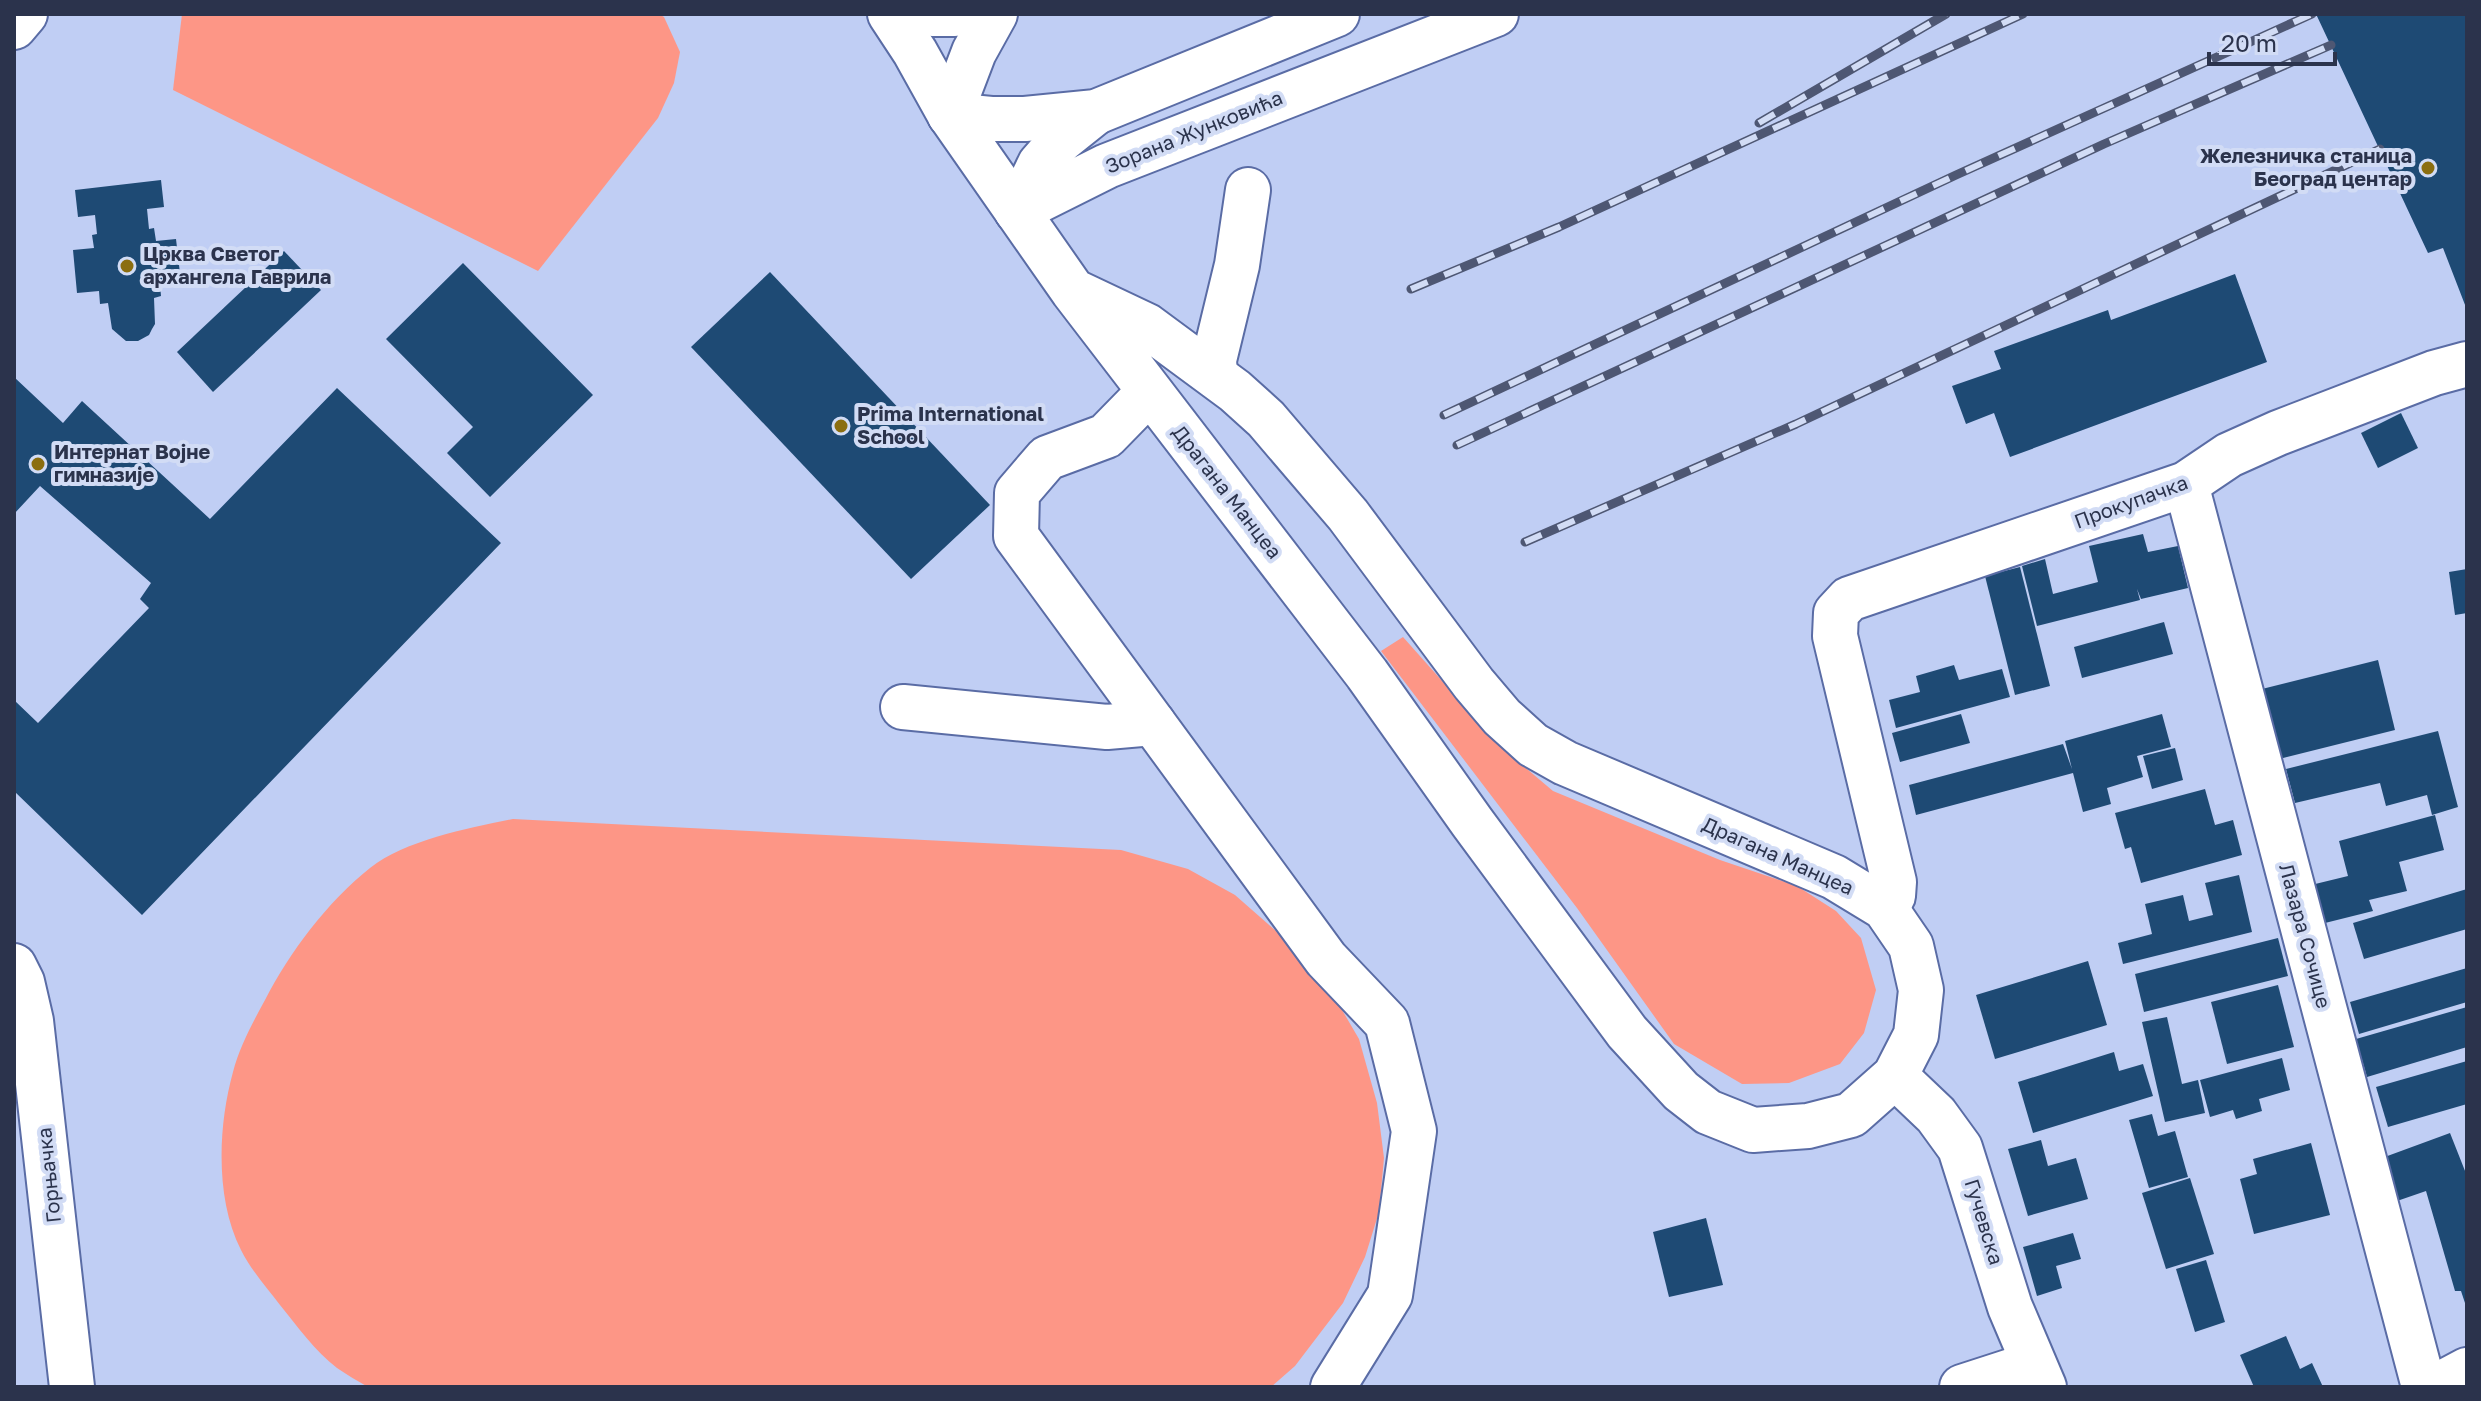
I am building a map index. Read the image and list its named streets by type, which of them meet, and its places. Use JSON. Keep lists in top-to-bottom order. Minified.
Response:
{"streets":{"street":["Зорана Жунковића","Драгана Манцеа","Прокупачка","Лазара Сочице","Горњачка","Гучевска"]},"crossings":[["Зорана Жунковића","Драгана Манцеа"],["Драгана Манцеа","Прокупачка"],["Драгана Манцеа","Гучевска"],["Прокупачка","Лазара Сочице"]],"places":["Железничка станица Београд центар","Црква Светог архангела Гаврила","Prima International School","Интернат Војне гимназије"],"scale_bar":"20 m"}
